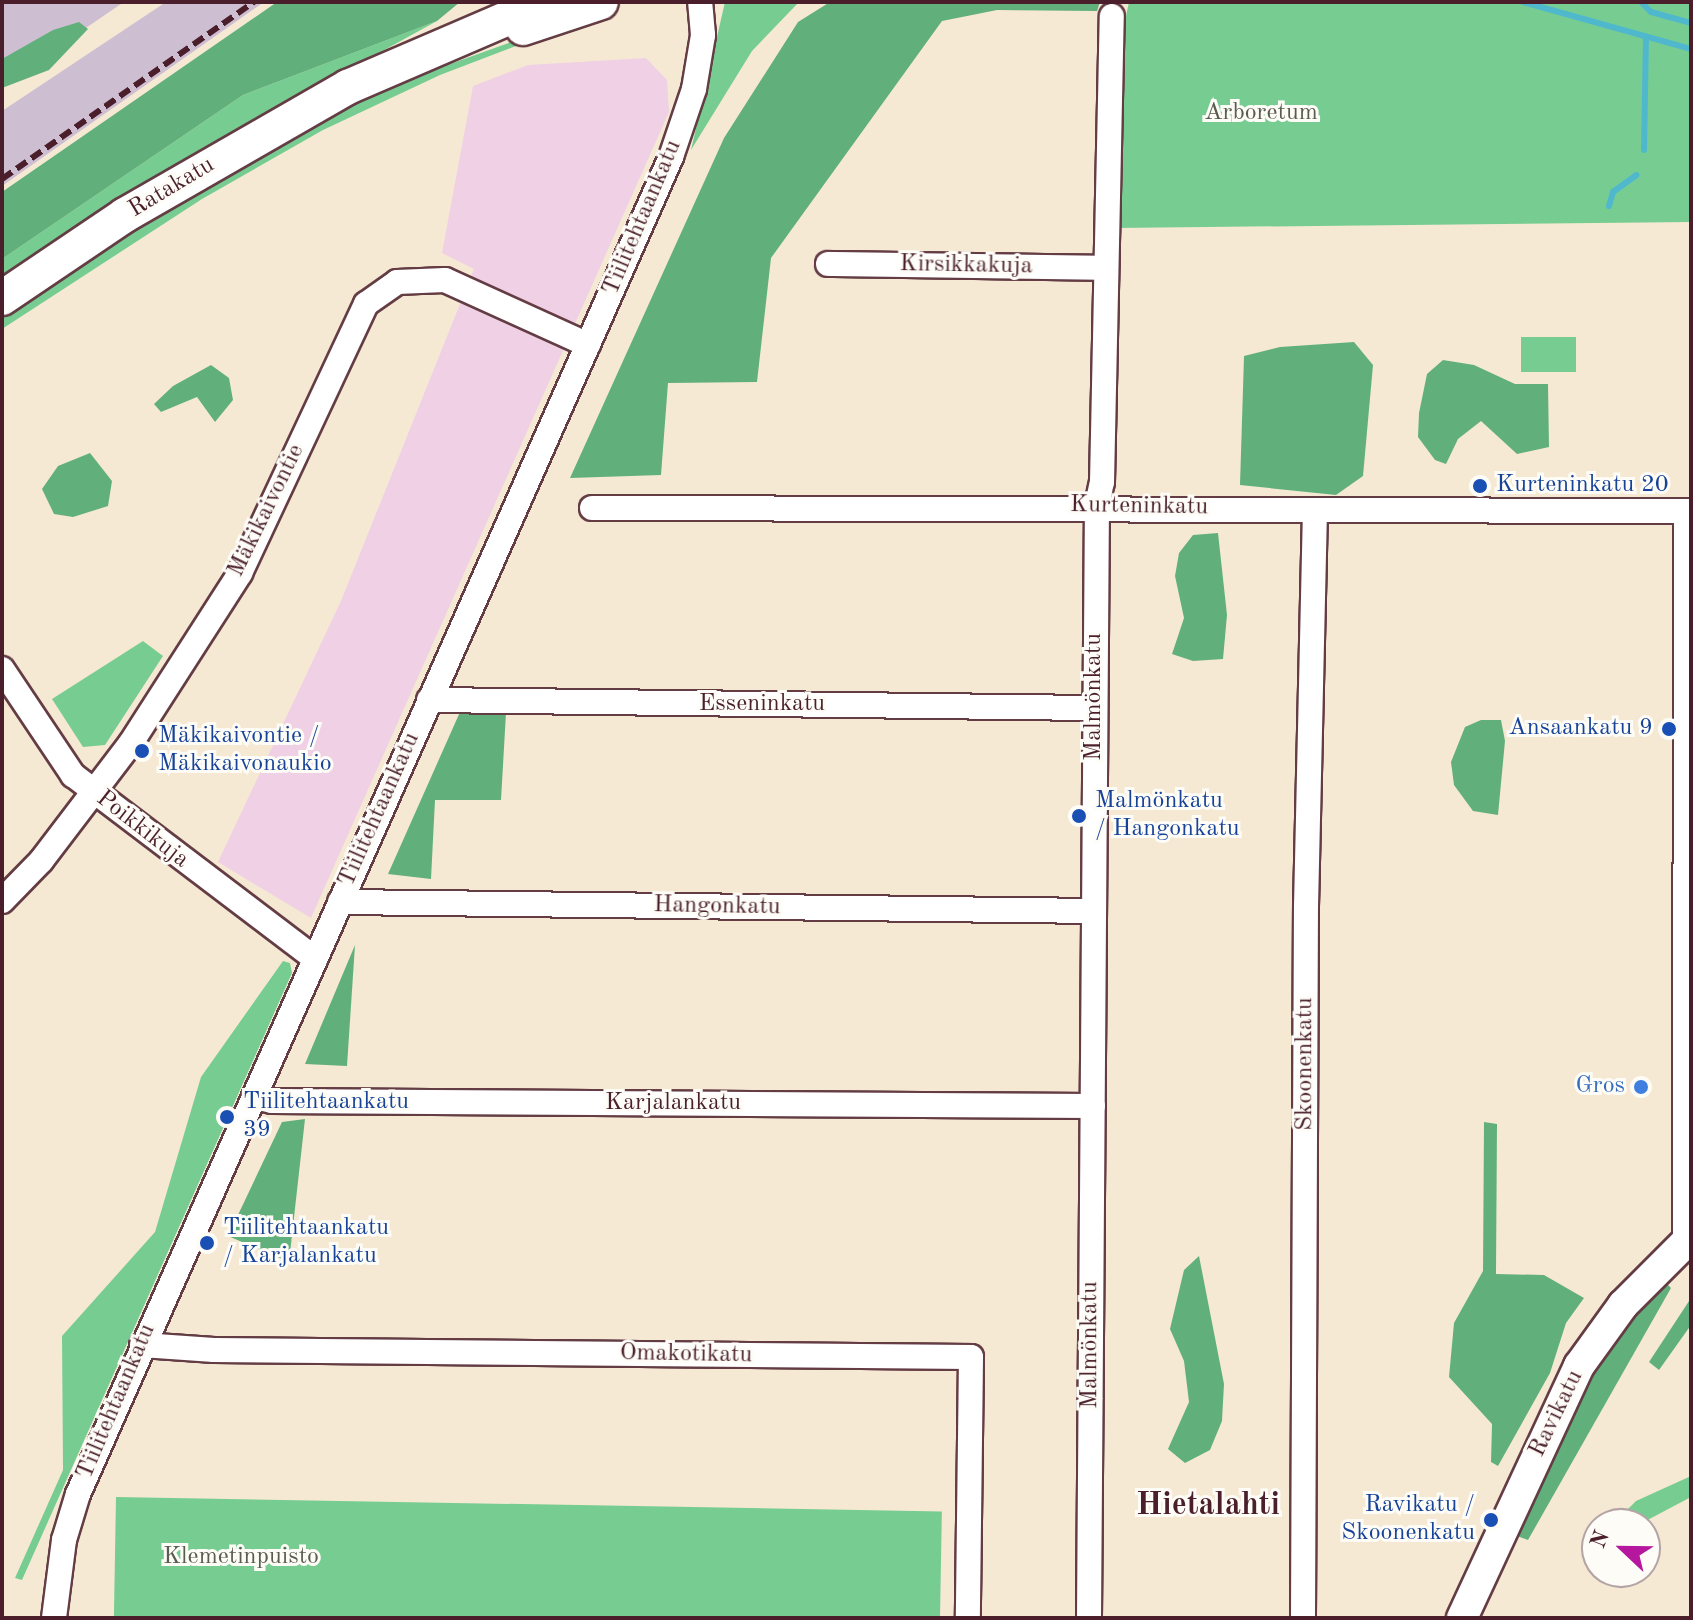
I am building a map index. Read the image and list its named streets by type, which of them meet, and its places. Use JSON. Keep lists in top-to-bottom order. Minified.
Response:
{"streets":{"main road":["Ratakatu"],"street":["Tiilitehtaankatu","Kirsikkakuja","Kurteninkatu","Mäkikaivontie","Malmönkatu","Esseninkatu","Poikkikuja","Hangonkatu","Skoonenkatu","Karjalankatu","Omakotikatu","Ravikatu"]},"crossings":[["Tiilitehtaankatu","Mäkikaivontie"],["Tiilitehtaankatu","Esseninkatu"],["Tiilitehtaankatu","Poikkikuja"],["Tiilitehtaankatu","Hangonkatu"],["Tiilitehtaankatu","Karjalankatu"],["Tiilitehtaankatu","Omakotikatu"],["Kirsikkakuja","Malmönkatu"],["Kurteninkatu","Malmönkatu"],["Kurteninkatu","Skoonenkatu"],["Mäkikaivontie","Poikkikuja"],["Malmönkatu","Esseninkatu"],["Malmönkatu","Hangonkatu"],["Malmönkatu","Karjalankatu"]],"districts":["Hietalahti"],"parks":["Arboretum","Klemetinpuisto"],"places":["Kurteninkatu 20","Ansaankatu 9","Mäkikaivontie / Mäkikaivonaukio","Malmönkatu / Hangonkatu","Gros","Tiilitehtaankatu 39","Tiilitehtaankatu / Karjalankatu","Ravikatu / Skoonenkatu"],"north":"left"}
